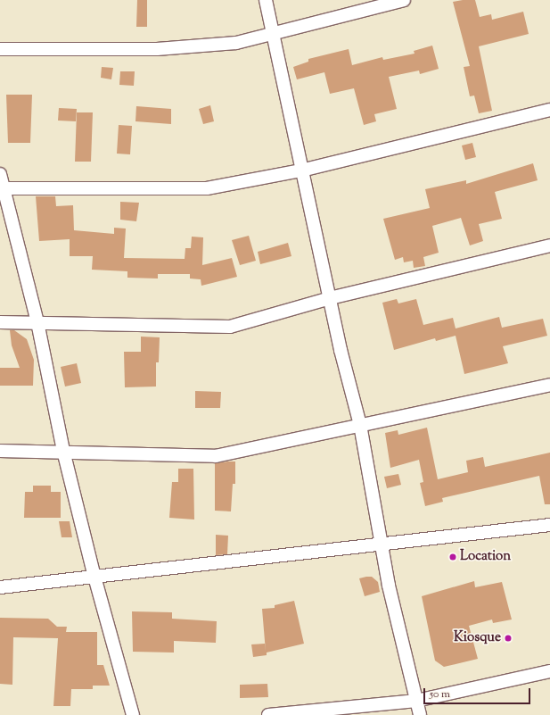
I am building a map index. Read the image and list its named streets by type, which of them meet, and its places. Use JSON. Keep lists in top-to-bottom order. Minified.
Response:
{"places":["Location","Kiosque"],"scale_bar":"50 m"}
